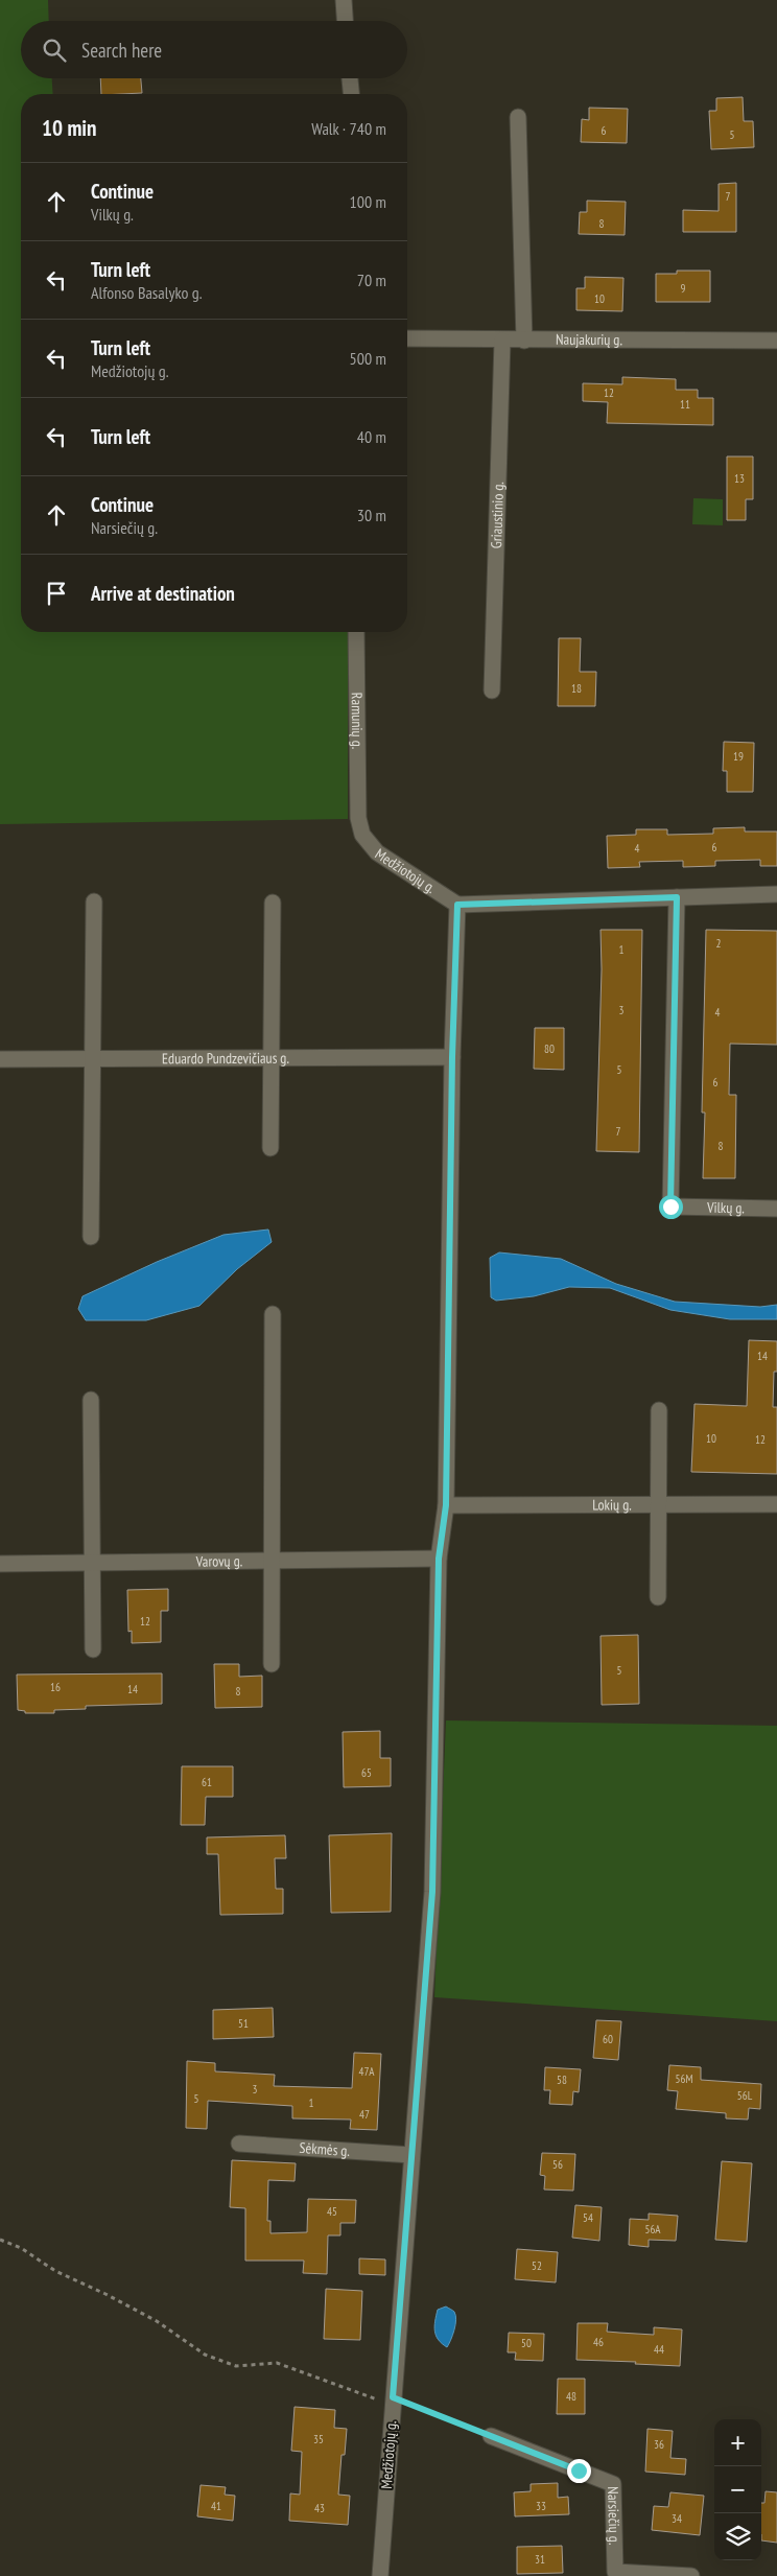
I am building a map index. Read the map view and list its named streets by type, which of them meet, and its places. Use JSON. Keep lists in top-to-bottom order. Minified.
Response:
{"streets":{"street":["Naujakurių g.","Griaustinio g.","Ramunių g.","Medžiotojų g.","Eduardo Pundzevičiaus g.","Vilkų g.","Lokių g.","Varovų g.","Sėkmės g.","Narsiečių g."]},"crossings":[["Naujakurių g.","Griaustinio g."],["Ramunių g.","Medžiotojų g."],["Medžiotojų g.","Eduardo Pundzevičiaus g."],["Medžiotojų g.","Lokių g."],["Medžiotojų g.","Varovų g."],["Medžiotojų g.","Sėkmės g."]],"house_numbers":["6","5","7","8","9","10","12","11","13","18","19","6","4","2","1","3","4","80","5","6","7","8","14","10","12","12","5","16","14","8","65","61","51","60","47A","56M","58","3","56L","5","1","47","56","45","54","56A","52","46","50","44","48","35","36","41","33","43","34","31"],"page":{"search":"Search here","heading":["10 min","Walk · 740 m"],"list":[["Continue","Vilkų g.","100 m"],["Turn left","Alfonso Basalyko g.","70 m"],["Turn left","Medžiotojų g.","500 m"],["Turn left","40 m"],["Continue","Narsiečių g.","30 m"],"Arrive at destination"],"map_buttons":["+","−"]}}
